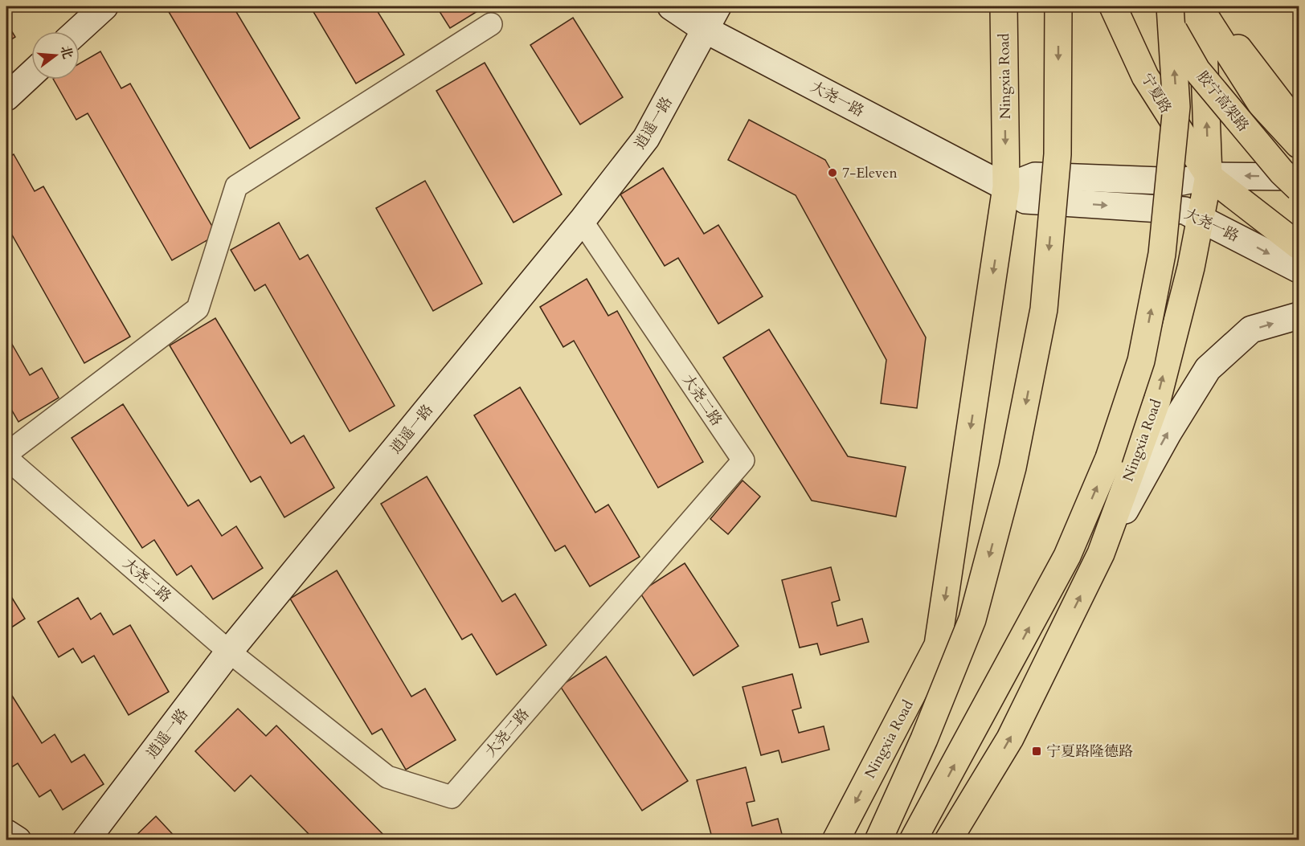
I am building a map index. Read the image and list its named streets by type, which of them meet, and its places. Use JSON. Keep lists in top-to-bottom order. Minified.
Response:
{"streets":{"main road":["Ningxia Road","宁夏路","胶宁高架路"],"street":["大尧一路","逍遥一路","大尧二路"]},"crossings":[["Ningxia Road","宁夏路"],["Ningxia Road","大尧一路"],["大尧一路","逍遥一路"],["逍遥一路","大尧二路"]],"places":{"other":["7-Eleven"],"transit":["宁夏路隆德路"]},"north":"right"}
